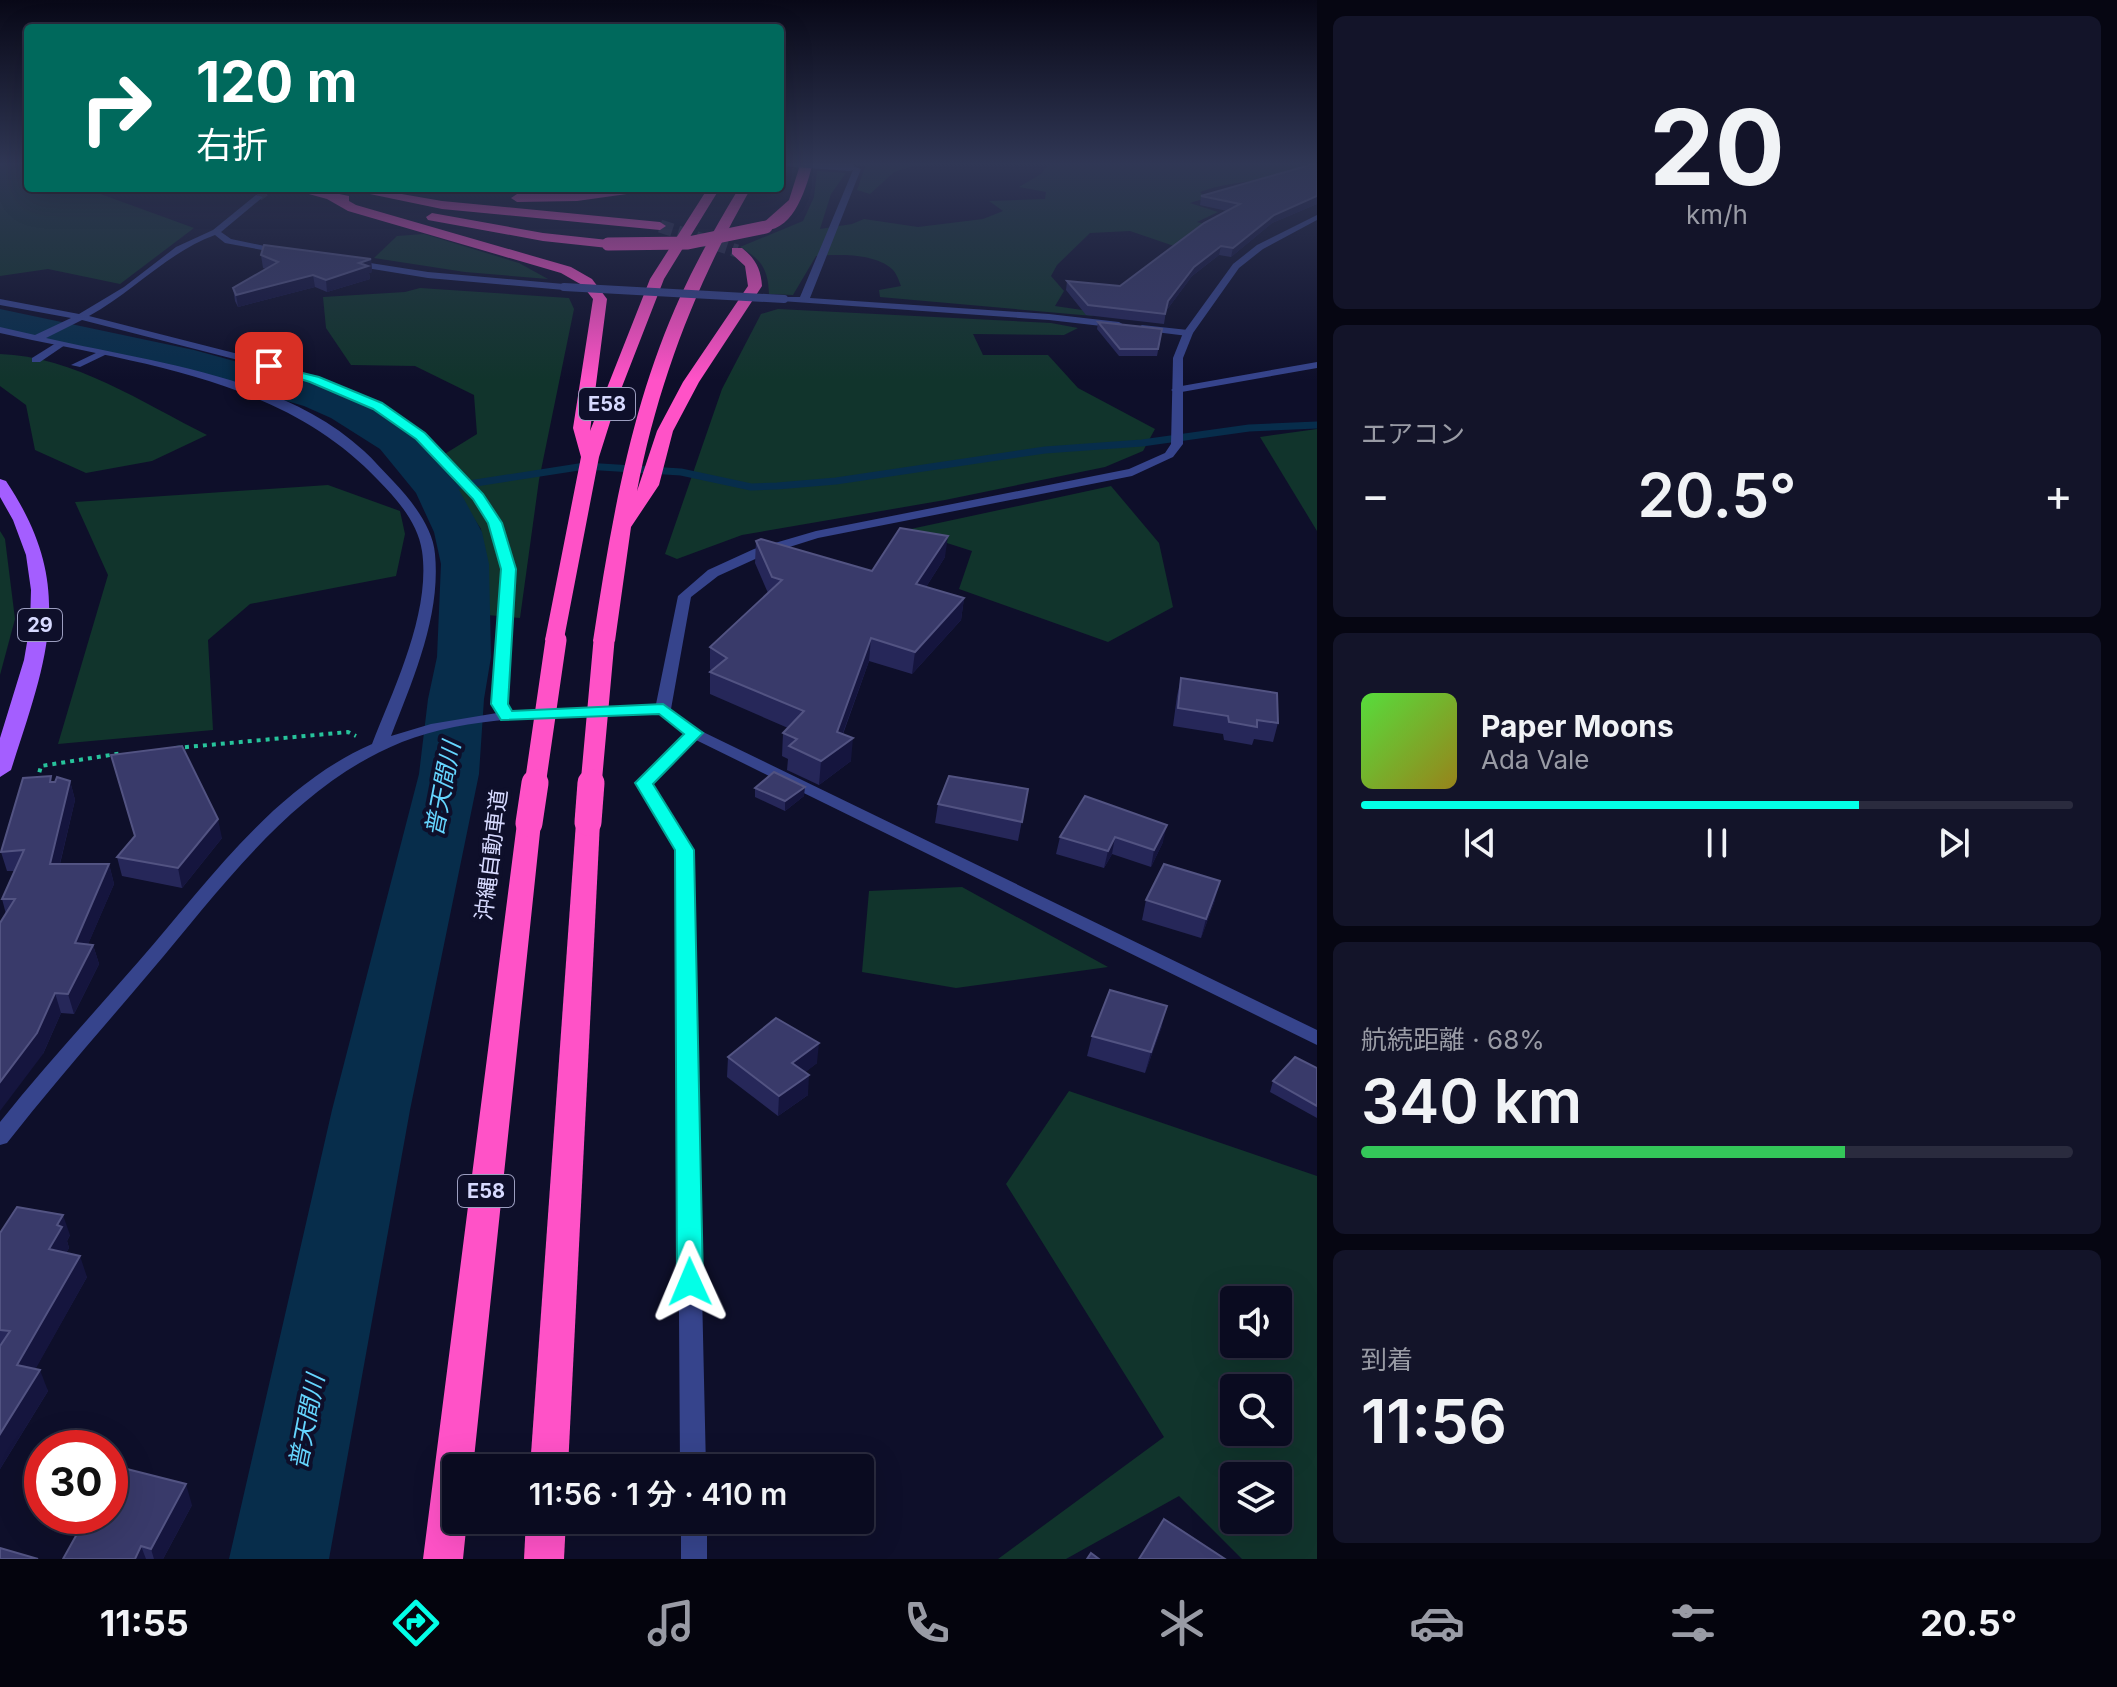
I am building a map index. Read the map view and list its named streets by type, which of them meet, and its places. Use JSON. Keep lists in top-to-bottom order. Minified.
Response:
{"streets":{"highway":["E58","沖縄自動車道"],"main road":["29"]},"water":["普天間川"],"page":{"tile":[["20","km/h"],"エアコン",["航続距離 · 68%","340 km"],["到着","11:56"]],"turn":["120 m","右折"],"heat":["−","20.5°","+"],"song":["Paper Moons","Ada Vale"],"limit":"30","trip":"11:56 · 1 分 · 410 m","tabs":["11:55","20.5°"]}}
